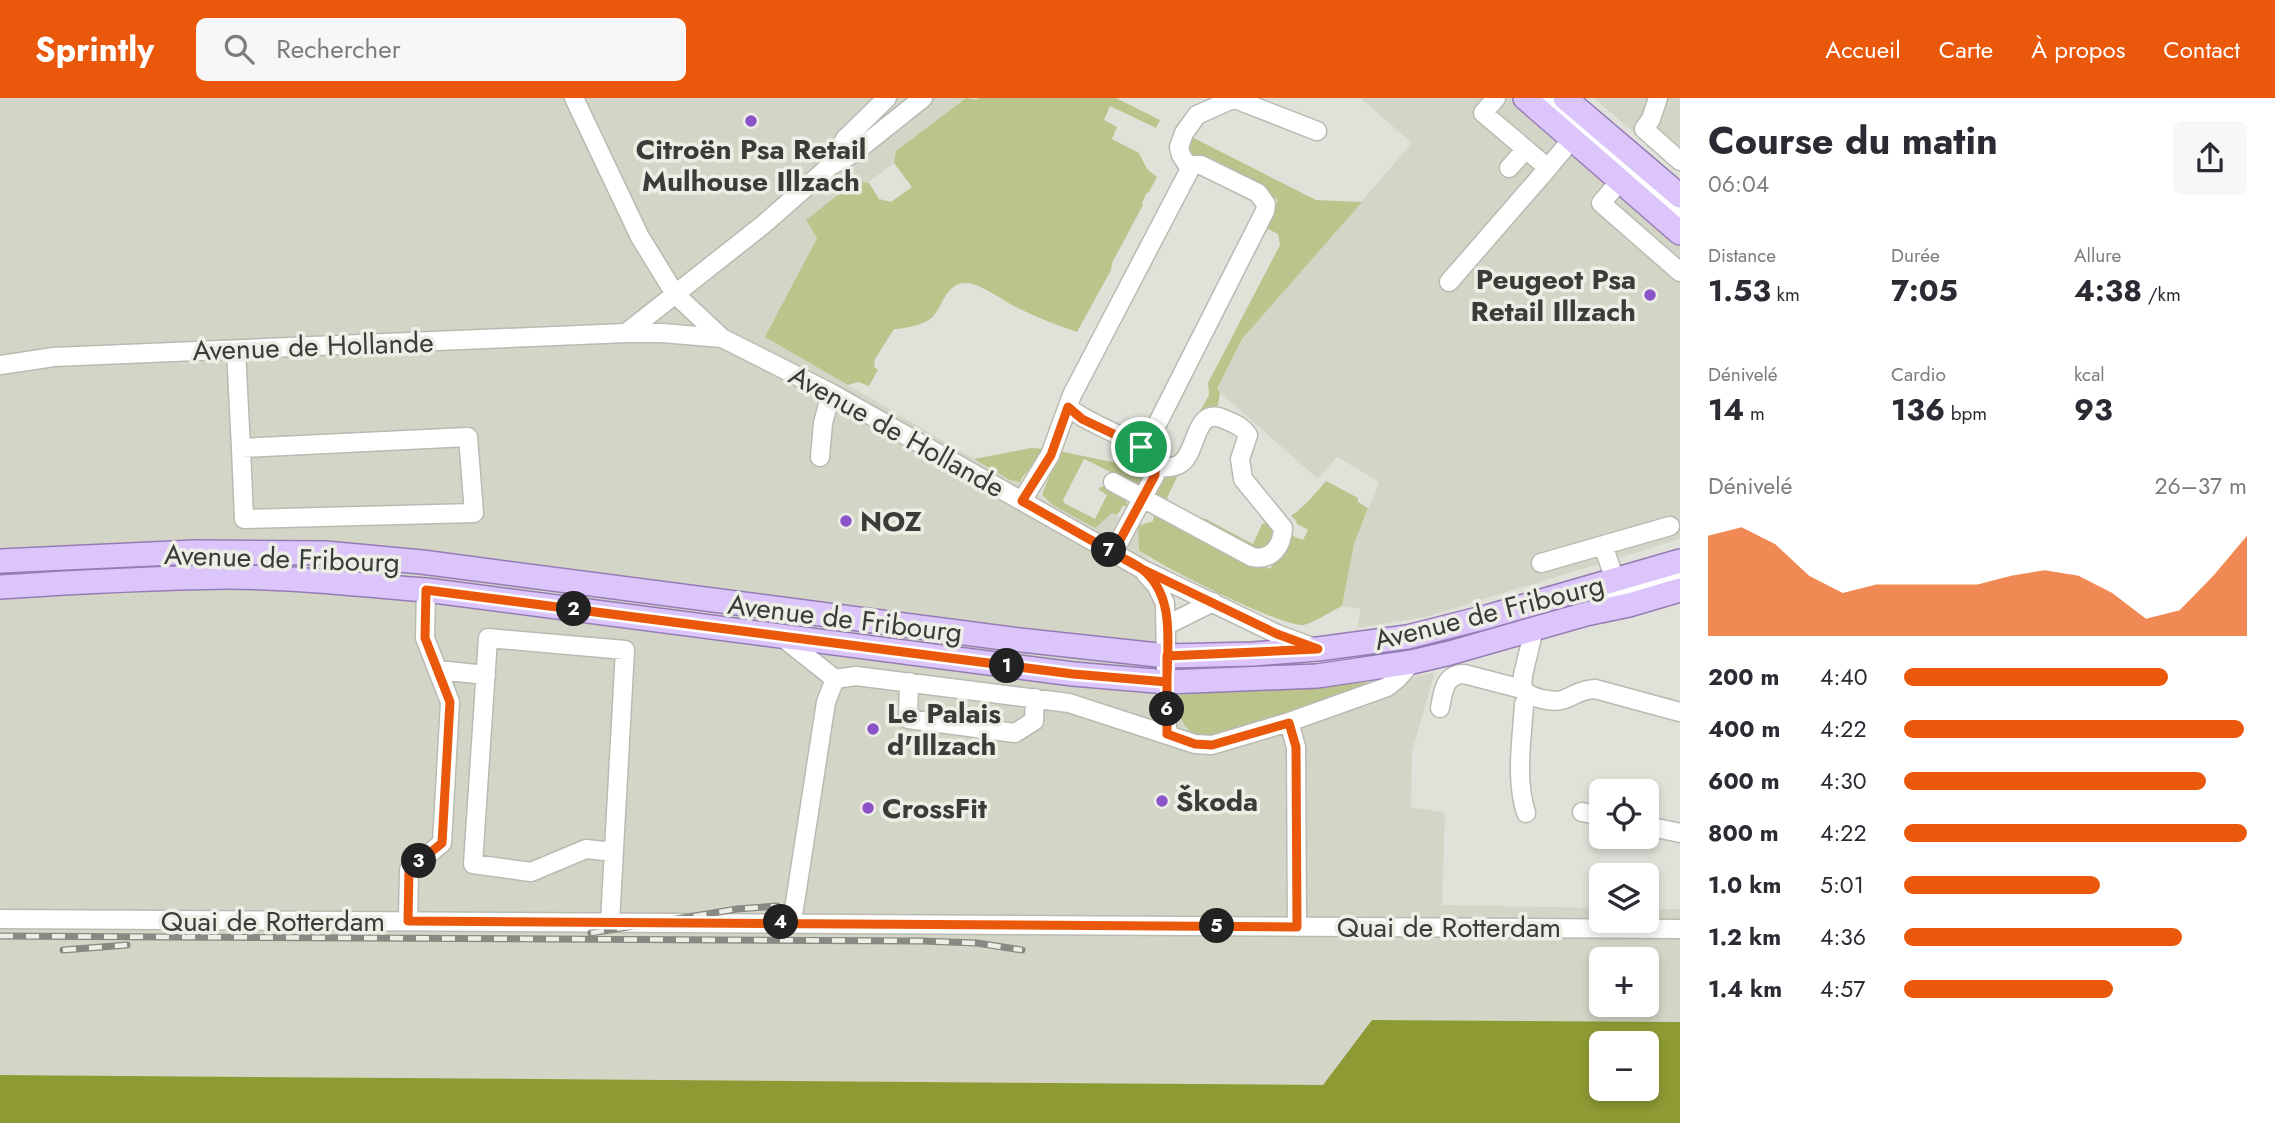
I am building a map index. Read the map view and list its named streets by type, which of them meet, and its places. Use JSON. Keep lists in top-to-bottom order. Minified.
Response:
{"streets":{"main road":["Avenue de Fribourg"],"street":["Avenue de Hollande","Quai de Rotterdam"]},"crossings":[["Avenue de Hollande","Avenue de Fribourg"]],"places":["Citroën Psa Retail Mulhouse Illzach","Peugeot Psa Retail Illzach","NOZ","Le Palais d'Illzach","Škoda","CrossFit"],"page":{"header":"Sprintly","search":"Rechercher","nav":["Accueil","Carte","À propos","Contact"],"heading":["Course du matin","06:04"],"stats":[["Distance","1.53 km"],["Durée","7:05"],["Allure","4:38 /km"],["Dénivelé","14 m"],["Cardio","136 bpm"],["kcal","93"]],"chart":["Dénivelé","26–37 m"],"pins":["7","2","1","6","3","4","5"],"list":[{"name":"200 m","note":"4:40"},{"name":"400 m","note":"4:22"},{"name":"600 m","note":"4:30"},{"name":"800 m","note":"4:22"},{"name":"1.0 km","note":"5:01"},{"name":"1.2 km","note":"4:36"},{"name":"1.4 km","note":"4:57"}],"map_buttons":["+","−"]}}
